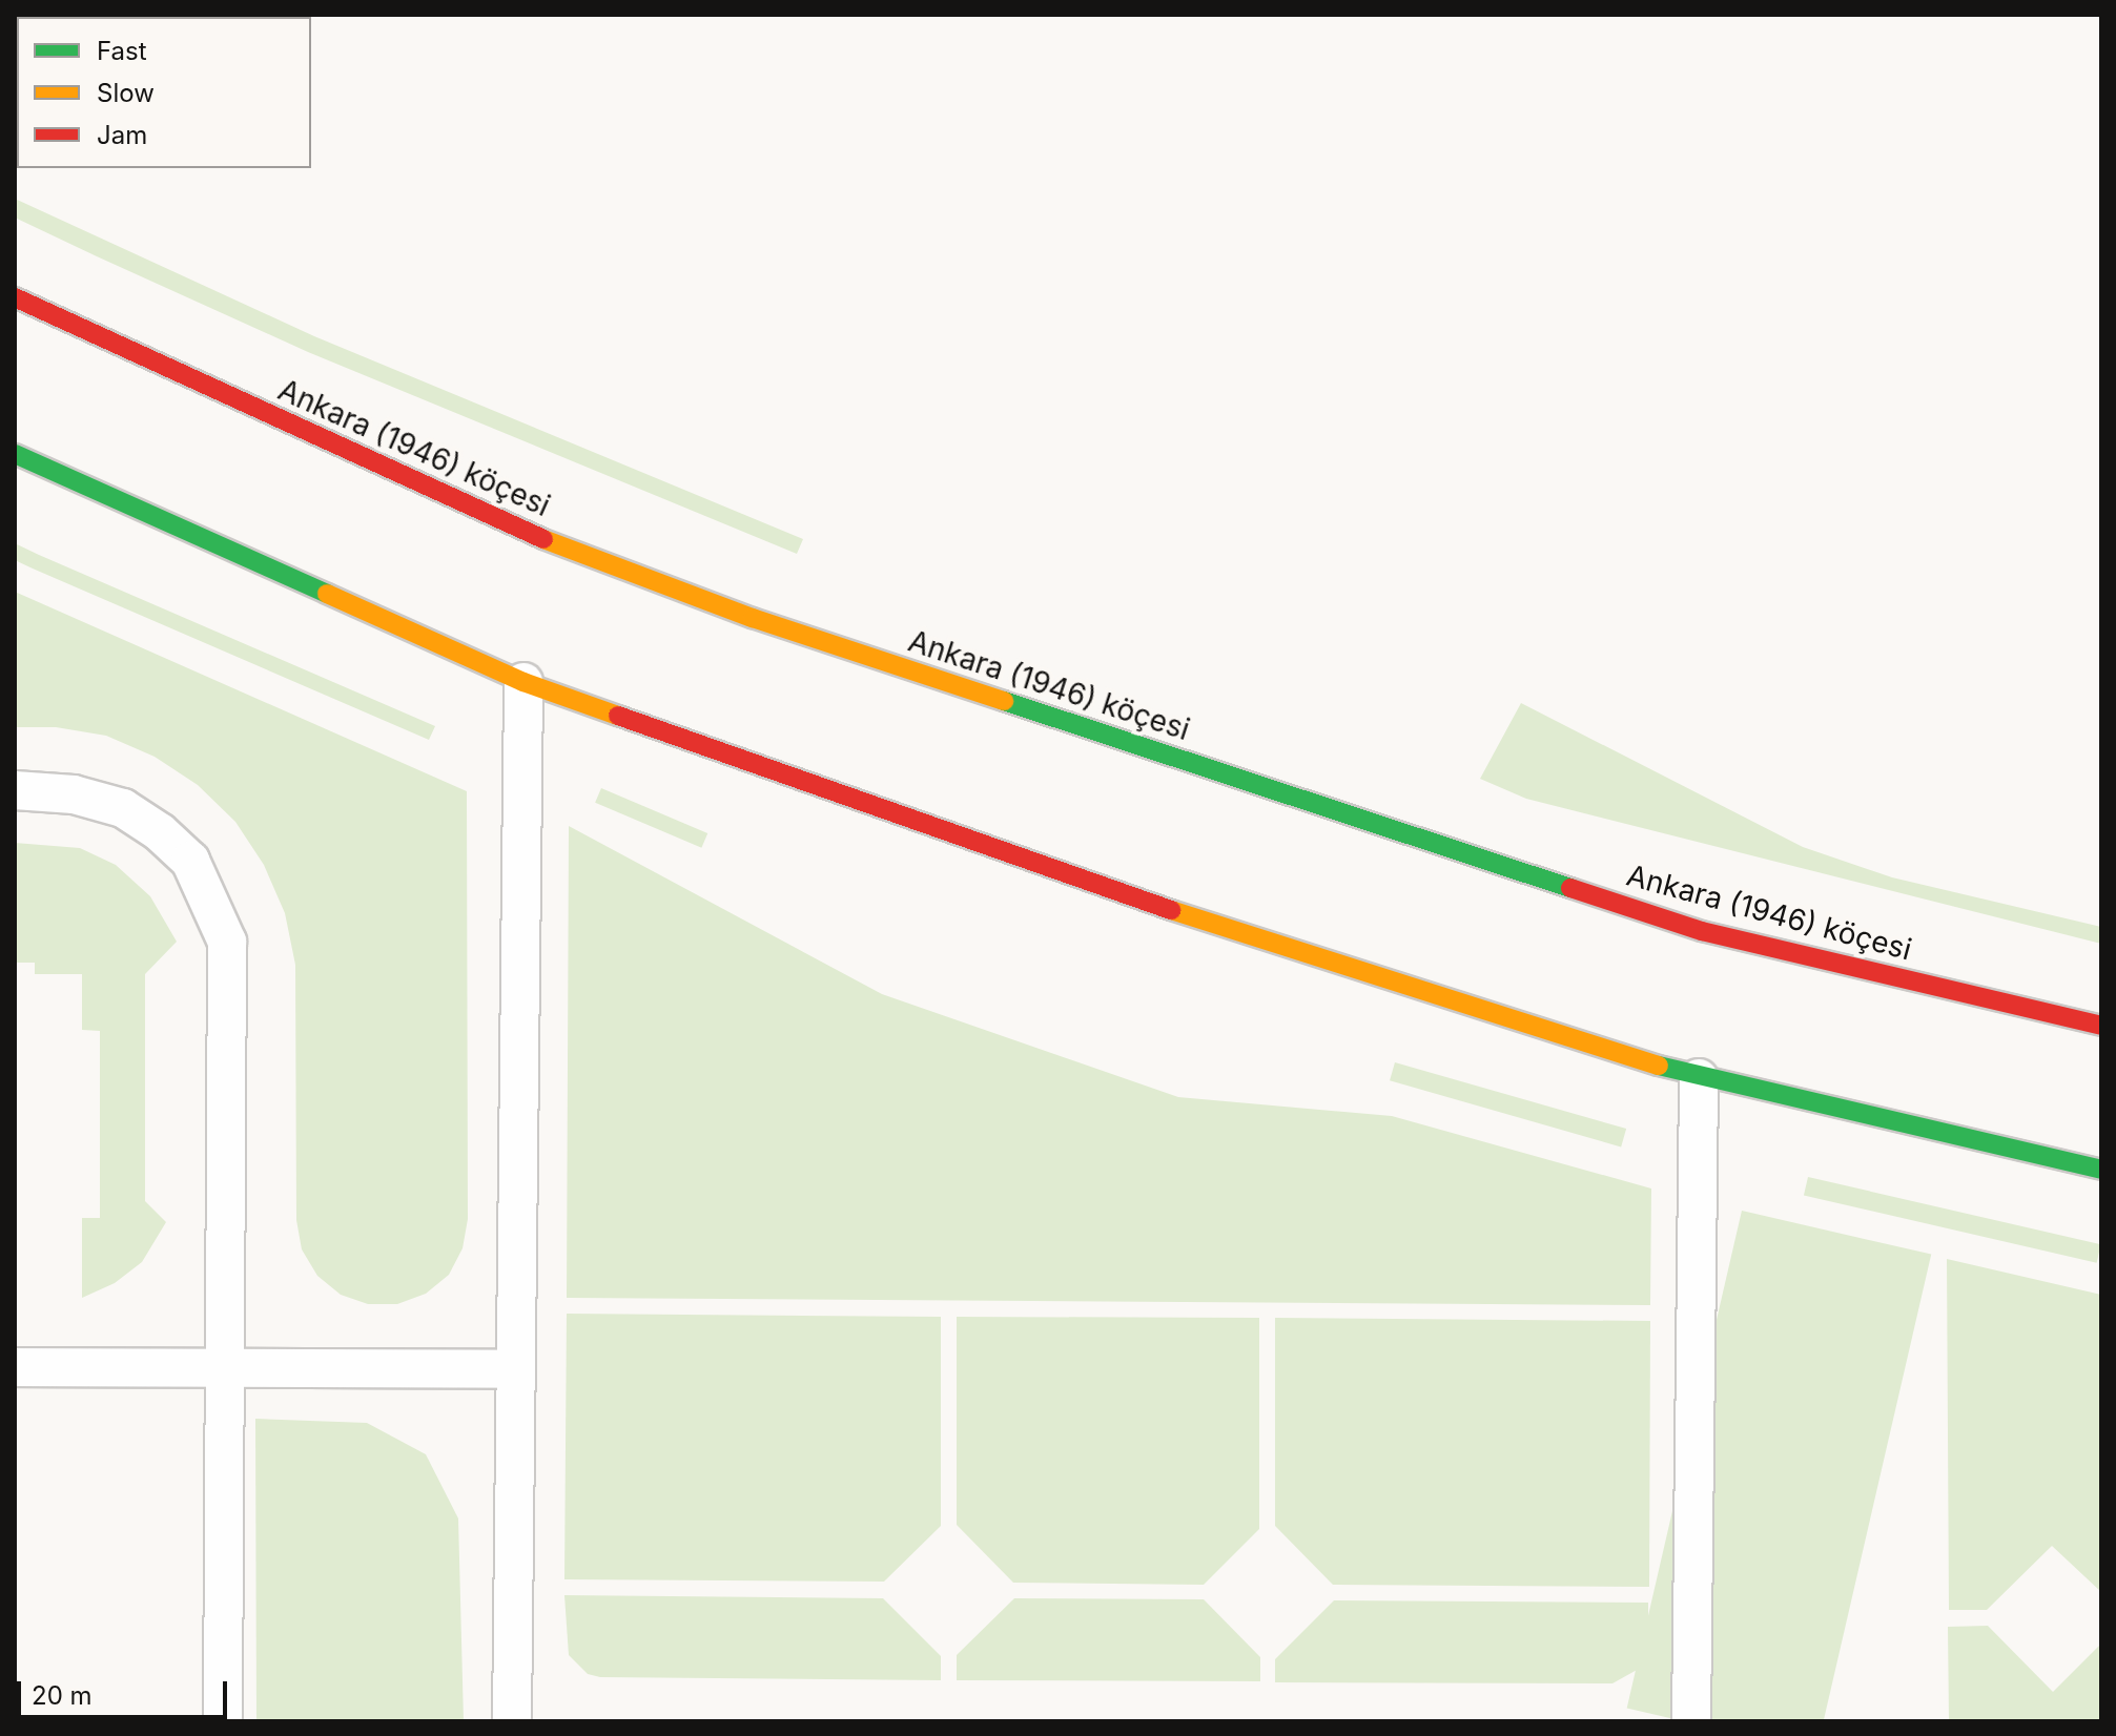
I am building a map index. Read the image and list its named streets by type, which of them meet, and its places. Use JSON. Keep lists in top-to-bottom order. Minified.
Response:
{"streets":{"main road":["Ankara (1946) köçesi"]},"legend":["Fast","Slow","Jam"],"scale_bar":"20 m"}
